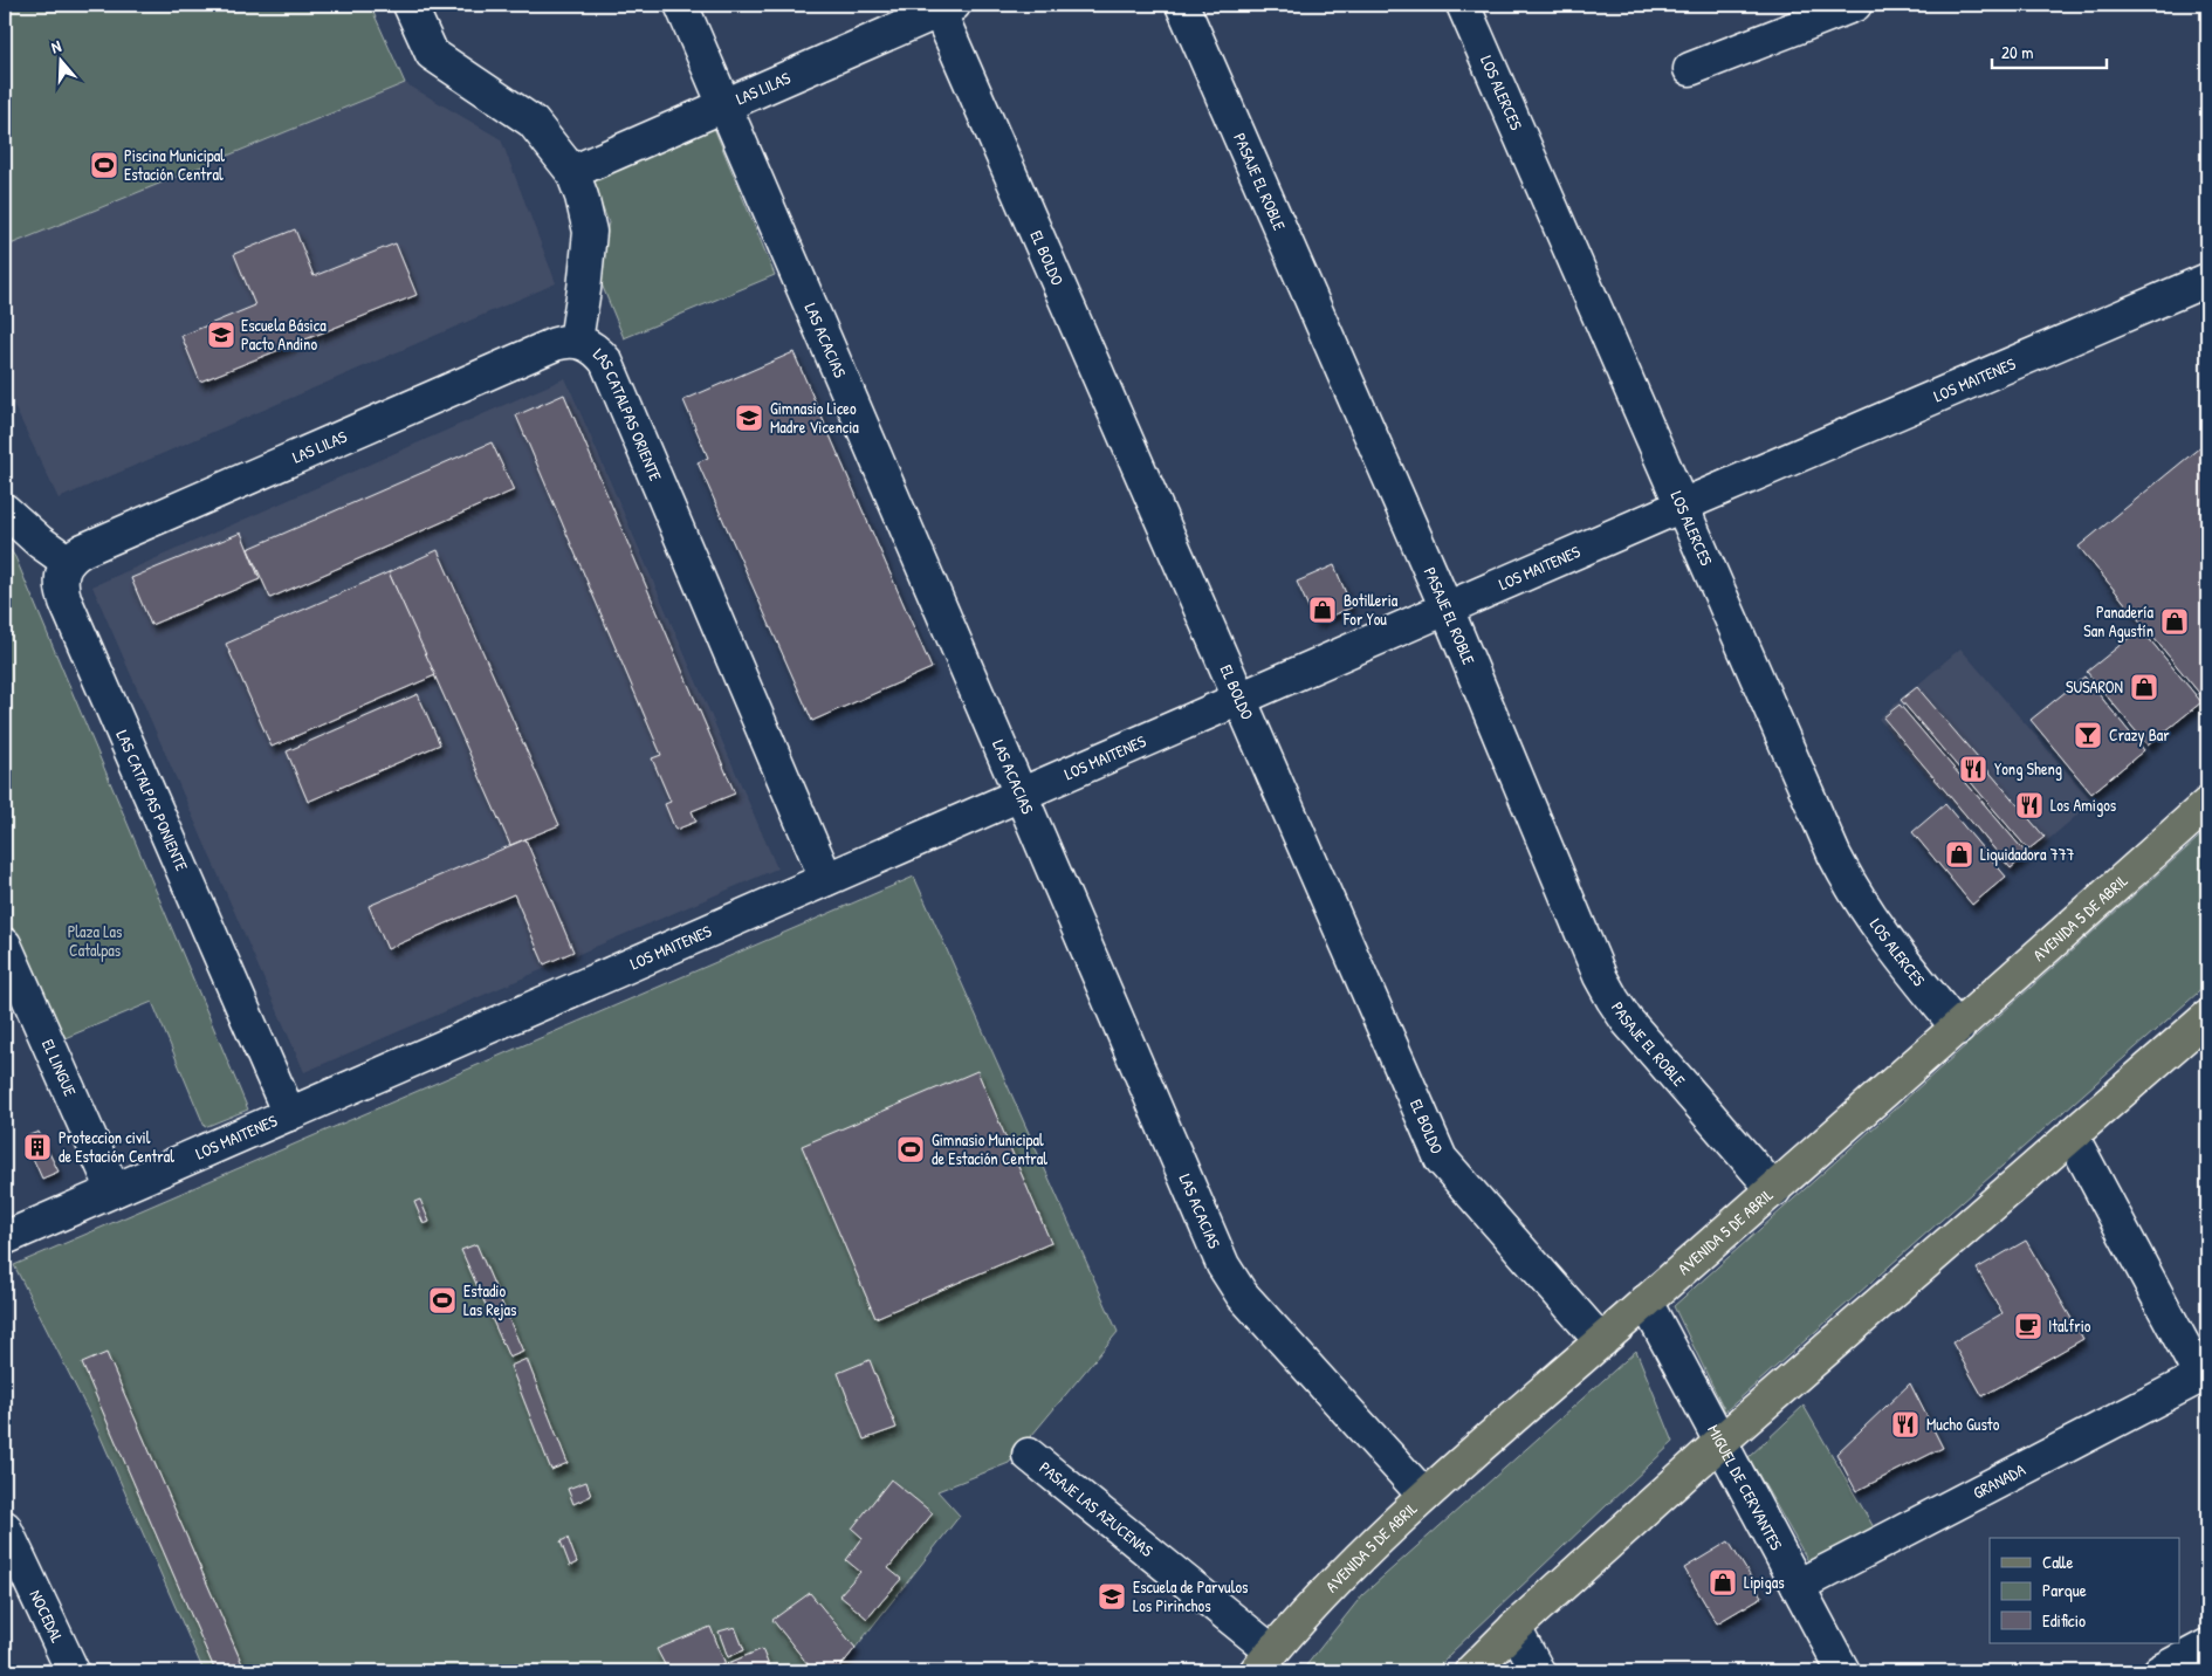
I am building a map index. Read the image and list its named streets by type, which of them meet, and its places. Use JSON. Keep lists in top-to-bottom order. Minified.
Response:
{"streets":{"main road":["AVENIDA 5 DE ABRIL"],"street":["LAS LILAS","LOS ALERCES","PASAJE EL ROBLE","EL BOLDO","LAS ACACIAS","LOS MAITENES","LAS CATALPAS ORIENTE","LAS CATALPAS PONIENTE","EL LINGUE","GRANADA","MIGUEL DE CERVANTES","PASAJE LAS AZUCENAS","NOCEDAL"]},"crossings":[["LAS LILAS","EL BOLDO"],["LAS LILAS","LAS ACACIAS"],["LAS LILAS","LAS CATALPAS ORIENTE"],["LAS LILAS","LAS CATALPAS PONIENTE"],["LOS ALERCES","LOS MAITENES"],["LOS ALERCES","AVENIDA 5 DE ABRIL"],["PASAJE EL ROBLE","LOS MAITENES"],["PASAJE EL ROBLE","AVENIDA 5 DE ABRIL"],["EL BOLDO","LOS MAITENES"],["EL BOLDO","AVENIDA 5 DE ABRIL"],["LAS ACACIAS","LOS MAITENES"],["LAS ACACIAS","AVENIDA 5 DE ABRIL"],["LOS MAITENES","LAS CATALPAS ORIENTE"],["LOS MAITENES","LAS CATALPAS PONIENTE"],["LOS MAITENES","EL LINGUE"],["AVENIDA 5 DE ABRIL","MIGUEL DE CERVANTES"],["AVENIDA 5 DE ABRIL","PASAJE LAS AZUCENAS"],["GRANADA","MIGUEL DE CERVANTES"]],"parks":["Plaza Las Catalpas"],"places":{"sports":["Piscina Municipal Estación Central","Gimnasio Municipal de Estación Central","Estadio Las Rejas"],"school or university":["Escuela Básica Pacto Andino","Gimnasio Liceo Madre Vicencia","Escuela de Parvulos Los Pirinchos"],"shop":["Botilleria For You","Panadería San Agustín","SUSARON","Liquidadora 777","Lipigas"],"bar":["Crazy Bar"],"restaurant":["Yong Sheng","Los Amigos","Mucho Gusto"],"building":["Proteccion civil de Estación Central"],"cafe":["Italfrio"]},"legend":["Calle","Parque","Edificio"],"scale_bar":"20 m","north":"top"}
